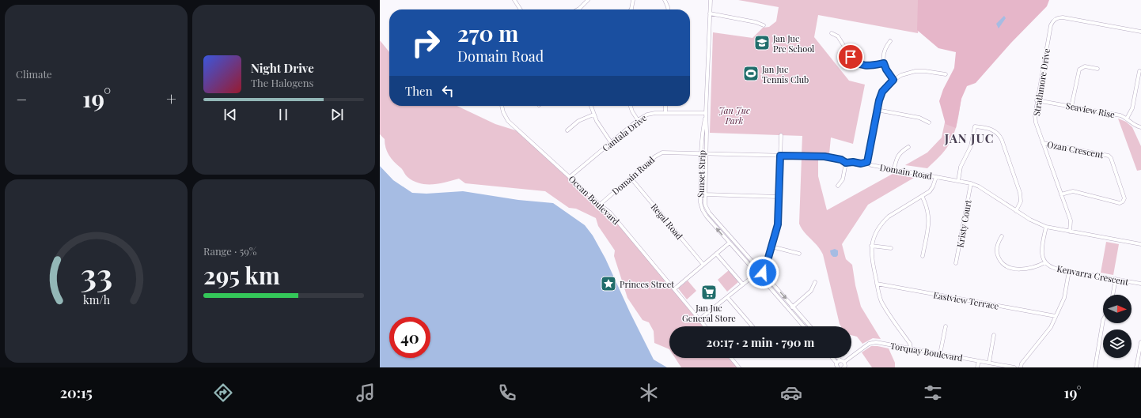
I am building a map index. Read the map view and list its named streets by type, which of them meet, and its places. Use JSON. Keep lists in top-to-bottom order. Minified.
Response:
{"streets":{"street":["Strathmore Drive","Seaview Rise","Cantala Drive","Ozan Crescent","Domain Road","Sunset Strip","Ocean Boulevard","Regal Road","Kristy Court","Kenvarra Crescent","Eastview Terrace","Torquay Boulevard"]},"crossings":[["Strathmore Drive","Seaview Rise"],["Strathmore Drive","Ozan Crescent"],["Strathmore Drive","Domain Road"],["Cantala Drive","Sunset Strip"],["Cantala Drive","Ocean Boulevard"],["Domain Road","Sunset Strip"],["Domain Road","Ocean Boulevard"],["Domain Road","Regal Road"],["Domain Road","Kristy Court"],["Domain Road","Kenvarra Crescent"]],"districts":["JAN JUC"],"parks":["Jan Juc Park"],"places":{"school or university":["Jan Juc Pre School"],"sports":["Jan Juc Tennis Club"],"place":["Princes Street"],"supermarket":["Jan Juc General Store"]},"north":"right","page":{"tile":["Climate",["Range · 59%","295 km"]],"turn":["270 m","Domain Road"],"song":["Night Drive","The Halogens"],"then":"Then","heat":["−","19°","+"],"limit":"40","trip":"20:17 · 2 min · 790 m","tabs":["20:15","19°"],"gauge":["33","km/h"]}}
